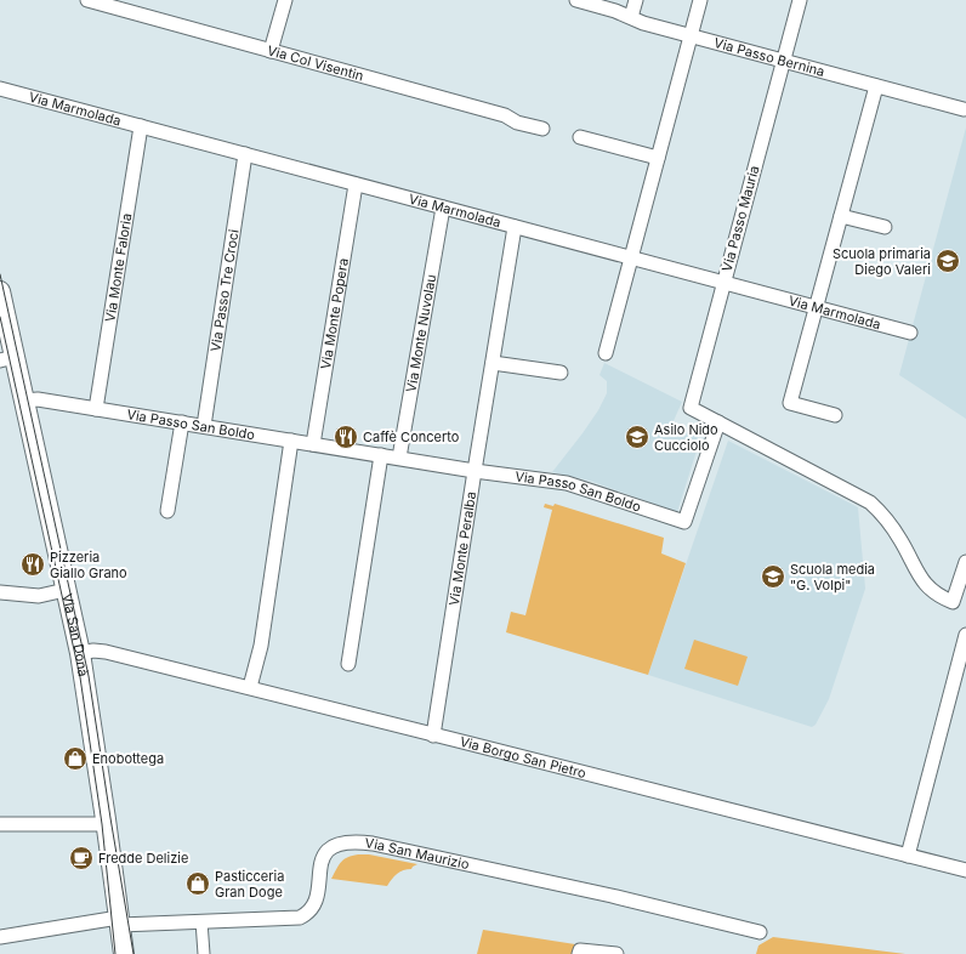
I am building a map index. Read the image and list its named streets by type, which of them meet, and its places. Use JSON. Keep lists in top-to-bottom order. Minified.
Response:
{"streets":{"main road":["Via San Donà"],"street":["Via Passo Bernina","Via Col Visentin","Via Marmolada","Via Passo Mauria","Via Monte Faloria","Via Passo Tre Croci","Via Monte Popera","Via Monte Nuvolau","Via Passo San Boldo","Via Monte Peralba","Via Borgo San Pietro","Via San Maurizio"]},"crossings":[["Via Passo Bernina","Via Passo Mauria"],["Via Marmolada","Via Passo Mauria"],["Via Marmolada","Via Monte Faloria"],["Via Marmolada","Via Passo Tre Croci"],["Via Marmolada","Via Monte Popera"],["Via Marmolada","Via Monte Nuvolau"],["Via Marmolada","Via Monte Peralba"],["Via Passo Mauria","Via Passo San Boldo"],["Via Monte Faloria","Via Passo San Boldo"],["Via Passo Tre Croci","Via Passo San Boldo"],["Via Monte Popera","Via Passo San Boldo"],["Via Monte Nuvolau","Via Passo San Boldo"],["Via Passo San Boldo","Via Monte Peralba"],["Via Passo San Boldo","Via San Donà"],["Via Monte Peralba","Via Borgo San Pietro"],["Via San Donà","Via Borgo San Pietro"],["Via San Donà","Via San Maurizio"]],"places":{"school or university":["Scuola primaria Diego Valeri","Asilo Nido Cucciolo","Scuola media \"G. Volpi\""],"restaurant":["Caffè Concerto","Pizzeria Giallo Grano"],"shop":["Enobottega","Pasticceria Gran Doge"],"cafe":["Fredde Delizie"]}}
